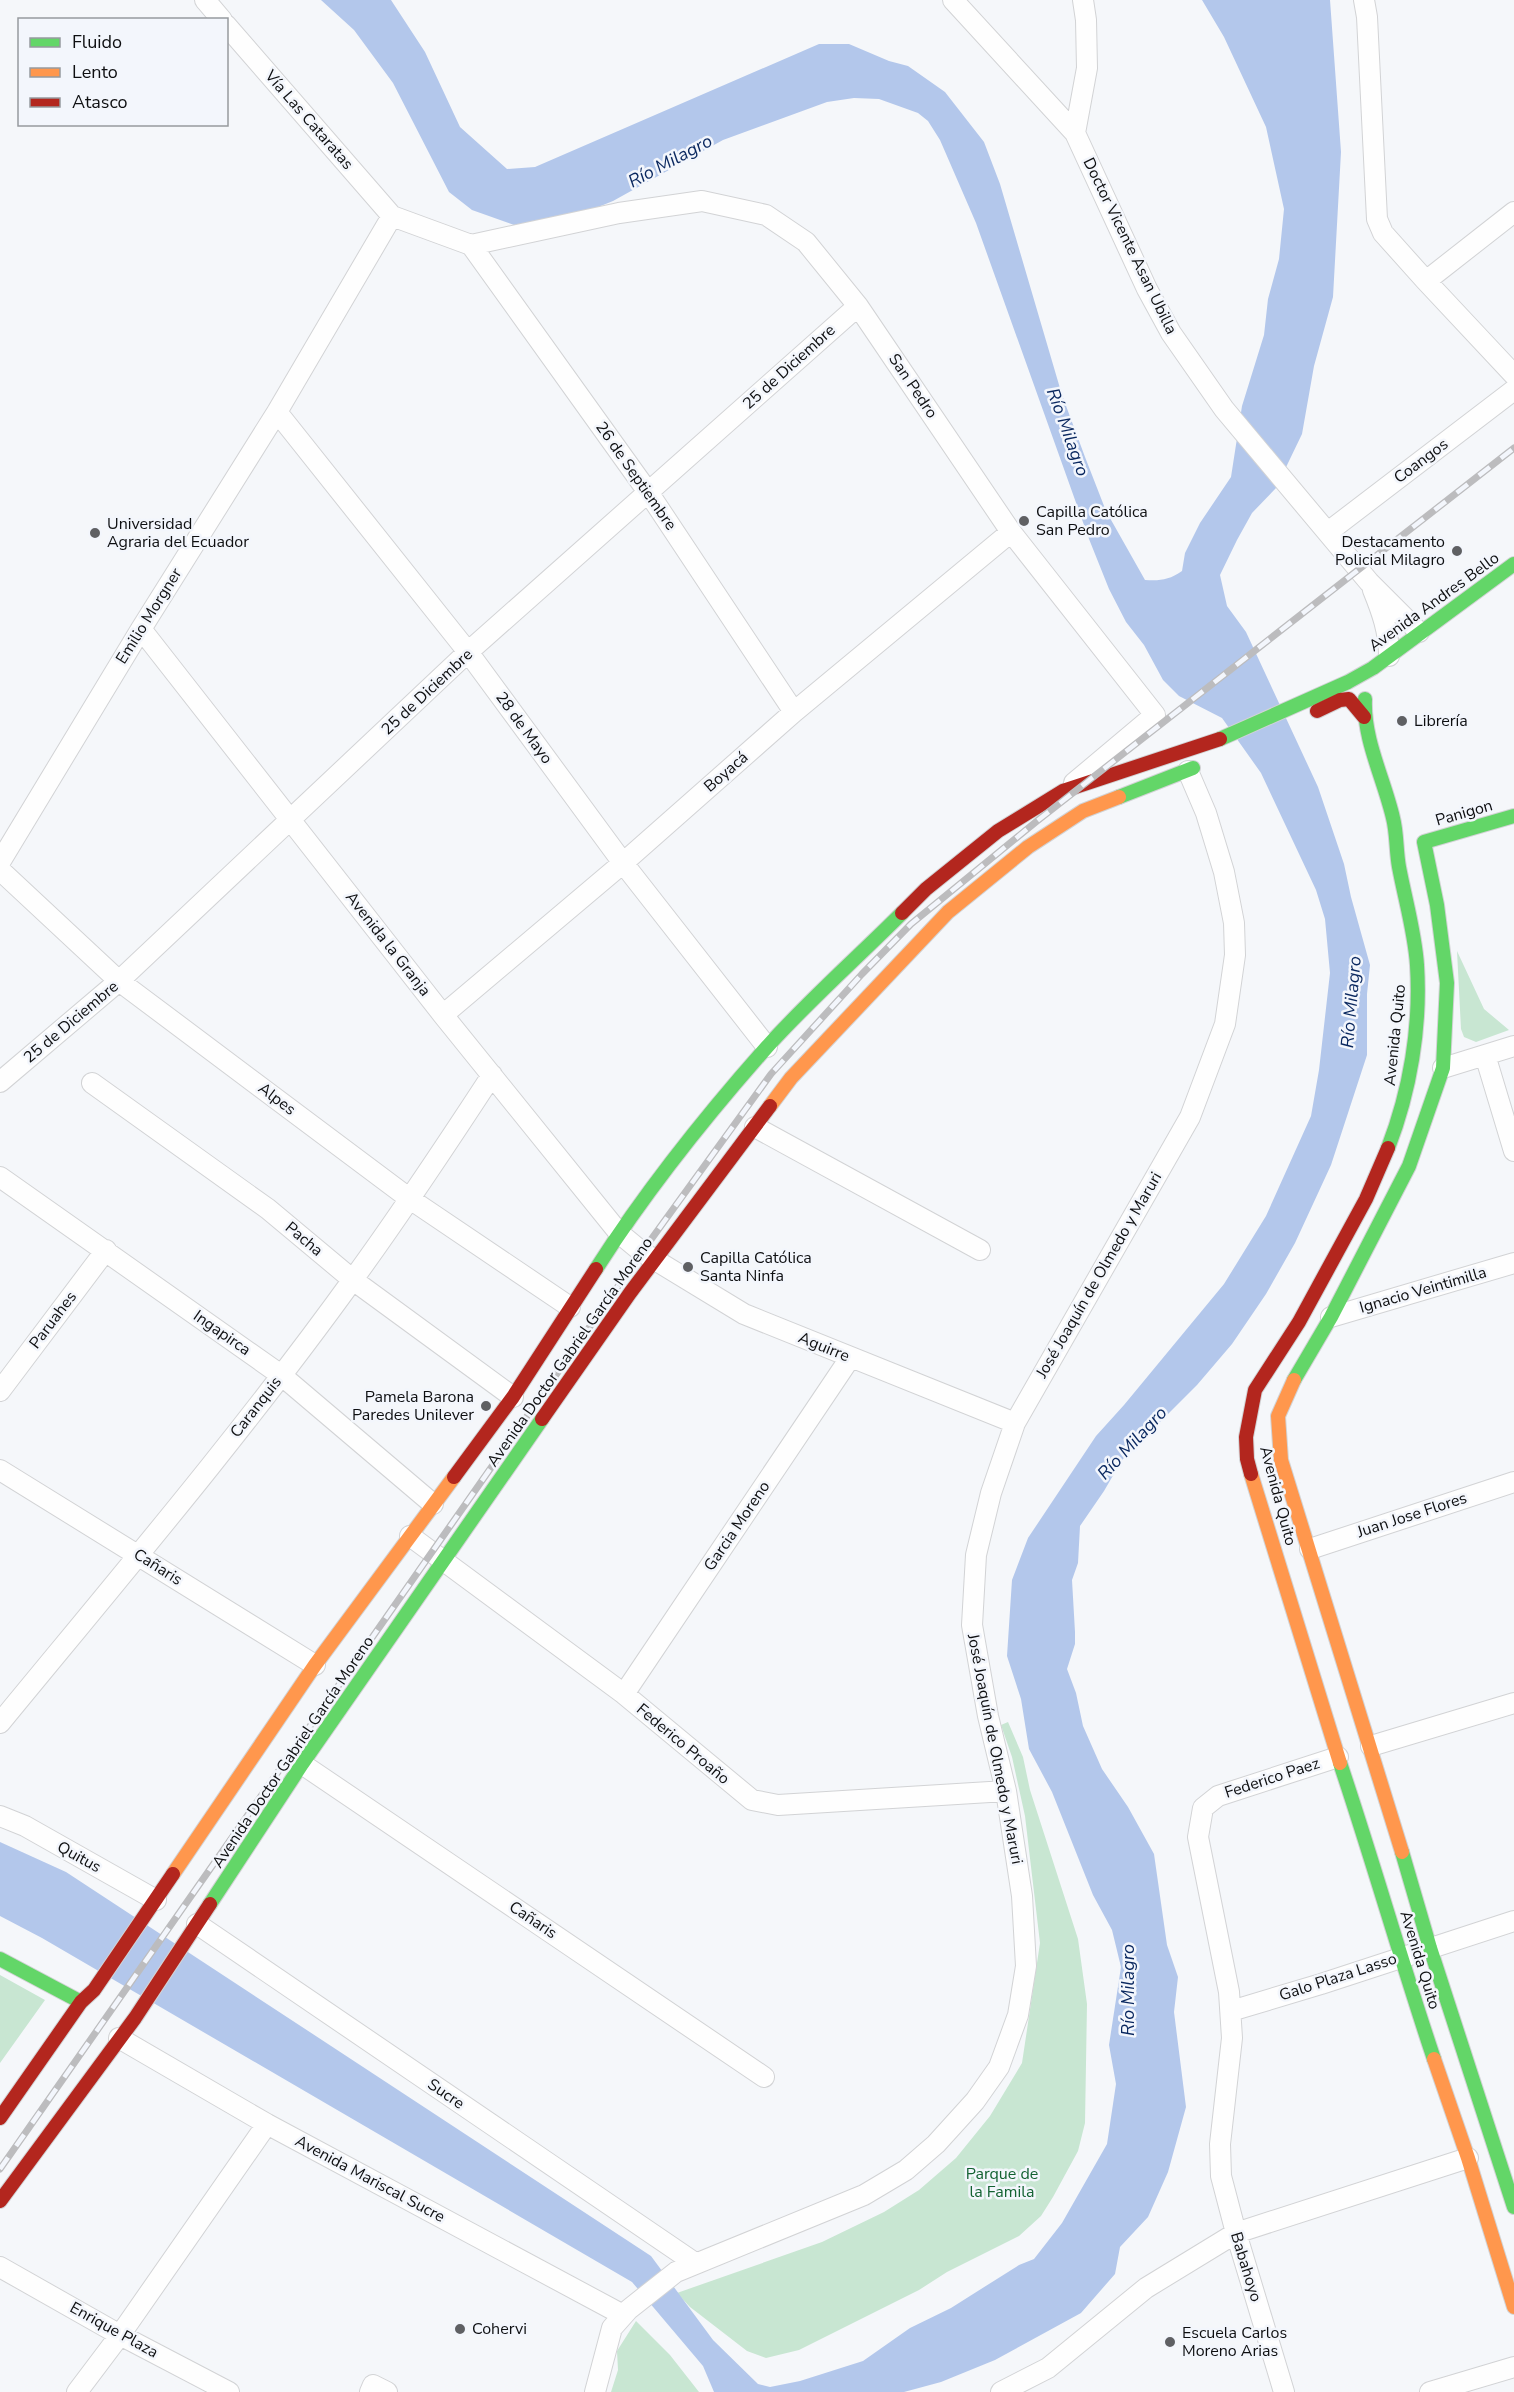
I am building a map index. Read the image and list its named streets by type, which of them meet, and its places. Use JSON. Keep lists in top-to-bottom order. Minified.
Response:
{"streets":{"main road":["Avenida Andres Bello","Panigon","Avenida Quito","Avenida Doctor Gabriel García Moreno"],"street":["Vía Las Cataratas","Doctor Vicente Asan Ubilla","25 de Diciembre","San Pedro","Coangos","26 de Septiembre","Emilio Morgner","28 de Mayo","Boyacá","Avenida la Granja","Alpes","Pacha","José Joaquín de Olmedo y Maruri","Ignacio Veintimilla","Paruahes","Ingapirca","Aguirre","Caranquis","Juan Jose Flores","Garcia Moreno","Cañaris","Federico Proaño","Federico Paez","Quitus","Galo Plaza Lasso","Sucre","Avenida Mariscal Sucre","Babahoyo","Enrique Plaza"]},"crossings":[["Vía Las Cataratas","Emilio Morgner"],["Doctor Vicente Asan Ubilla","Coangos"],["Doctor Vicente Asan Ubilla","Avenida Andres Bello"],["25 de Diciembre","San Pedro"],["25 de Diciembre","26 de Septiembre"],["25 de Diciembre","28 de Mayo"],["25 de Diciembre","Avenida la Granja"],["25 de Diciembre","Alpes"],["San Pedro","26 de Septiembre"],["San Pedro","Boyacá"],["San Pedro","Avenida Doctor Gabriel García Moreno"],["26 de Septiembre","Boyacá"],["Avenida Andres Bello","Avenida Quito"],["Avenida Andres Bello","Avenida Doctor Gabriel García Moreno"],["Emilio Morgner","28 de Mayo"],["Emilio Morgner","Avenida la Granja"],["28 de Mayo","Boyacá"],["28 de Mayo","Avenida Doctor Gabriel García Moreno"],["Boyacá","Avenida la Granja"],["Panigon","Avenida Quito"],["Avenida la Granja","Aguirre"],["Avenida la Granja","Avenida Doctor Gabriel García Moreno"],["Avenida la Granja","Caranquis"],["Avenida Quito","Ignacio Veintimilla"],["Avenida Quito","Juan Jose Flores"],["Avenida Quito","Federico Paez"],["Avenida Quito","Galo Plaza Lasso"],["Alpes","Avenida Doctor Gabriel García Moreno"],["Alpes","Caranquis"],["Pacha","Avenida Doctor Gabriel García Moreno"],["Pacha","Caranquis"],["José Joaquín de Olmedo y Maruri","Aguirre"],["José Joaquín de Olmedo y Maruri","Avenida Doctor Gabriel García Moreno"],["José Joaquín de Olmedo y Maruri","Federico Proaño"],["José Joaquín de Olmedo y Maruri","Sucre"],["José Joaquín de Olmedo y Maruri","Avenida Mariscal Sucre"],["Paruahes","Ingapirca"],["Ingapirca","Avenida Doctor Gabriel García Moreno"],["Ingapirca","Caranquis"],["Aguirre","Avenida Doctor Gabriel García Moreno"],["Aguirre","Garcia Moreno"],["Avenida Doctor Gabriel García Moreno","Cañaris"],["Avenida Doctor Gabriel García Moreno","Federico Proaño"],["Avenida Doctor Gabriel García Moreno","Quitus"],["Avenida Doctor Gabriel García Moreno","Sucre"],["Avenida Doctor Gabriel García Moreno","Avenida Mariscal Sucre"],["Caranquis","Cañaris"],["Garcia Moreno","Federico Proaño"],["Federico Paez","Babahoyo"],["Galo Plaza Lasso","Babahoyo"]],"water":["Río Milagro"],"parks":["Parque de la Famila"],"places":["Capilla Católica San Pedro","Universidad Agraria del Ecuador","Destacamento Policial Milagro","Librería","Capilla Católica Santa Ninfa","Pamela Barona Paredes Unilever","Cohervi","Escuela Carlos Moreno Arias"],"legend":["Fluido","Lento","Atasco"]}
